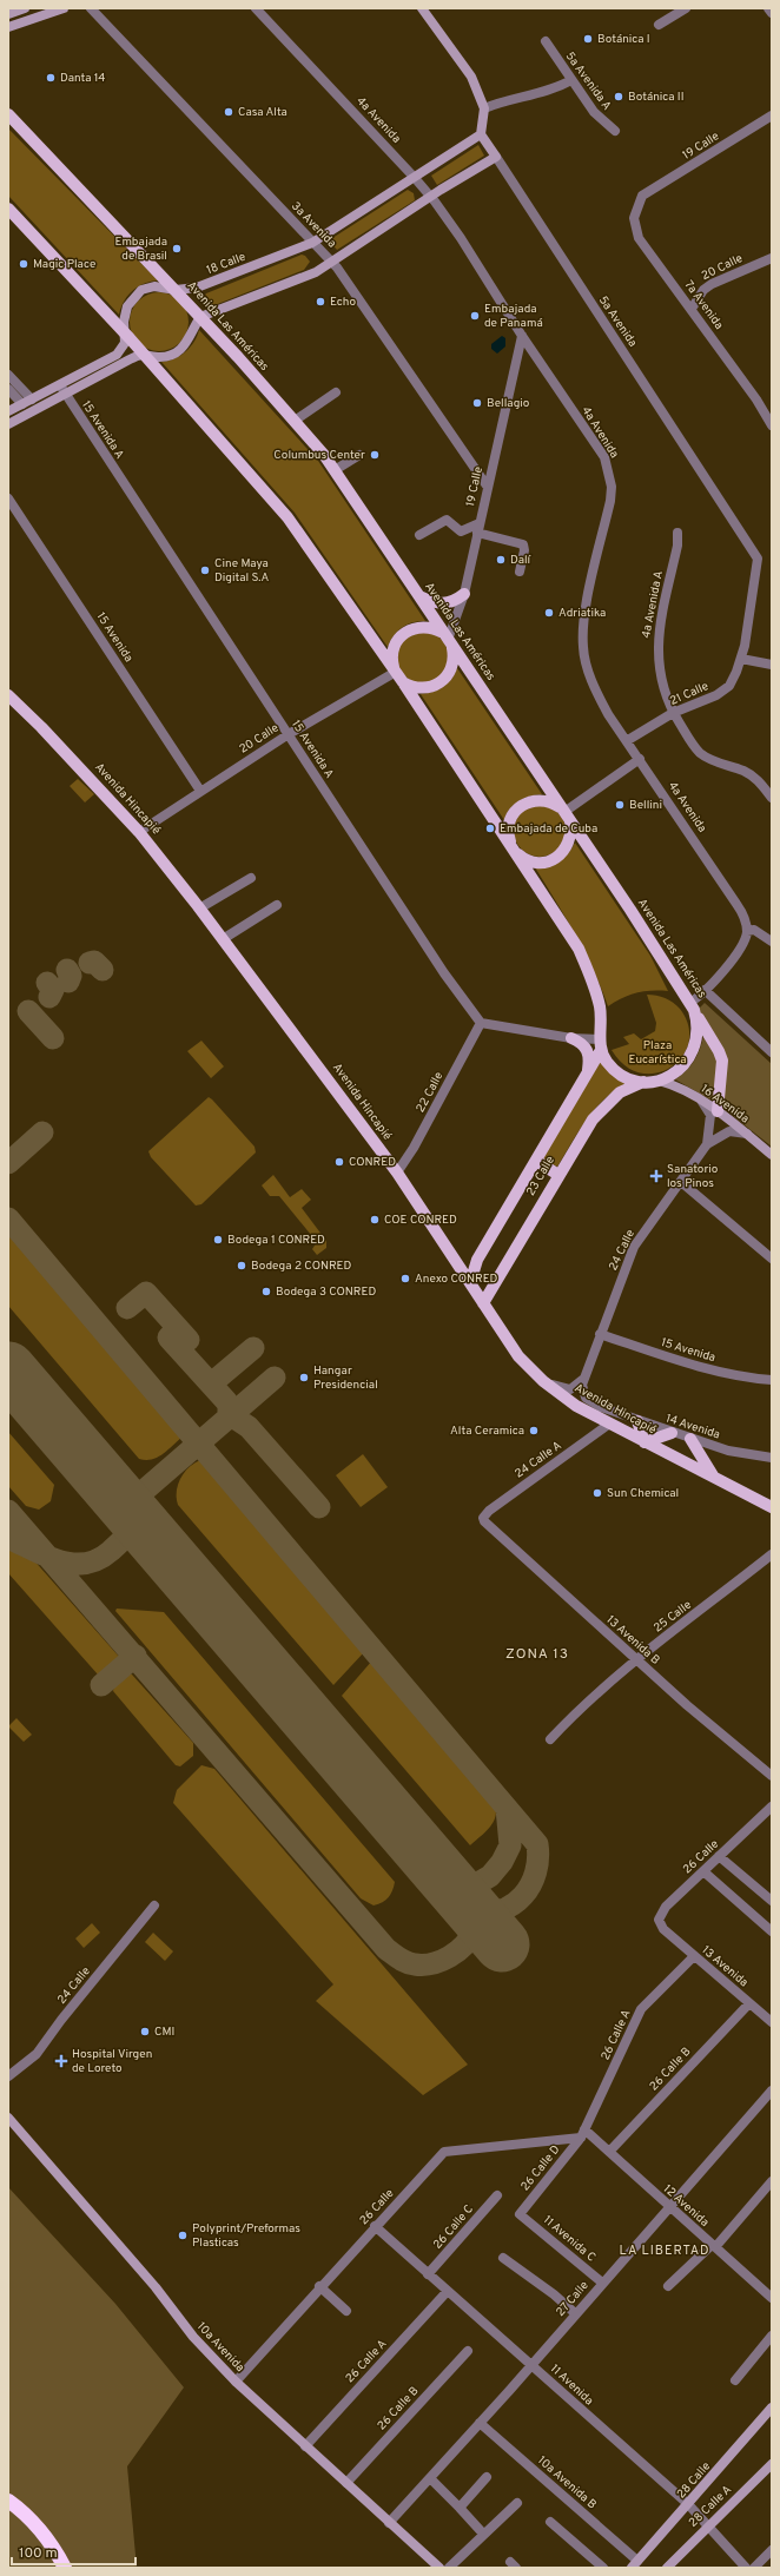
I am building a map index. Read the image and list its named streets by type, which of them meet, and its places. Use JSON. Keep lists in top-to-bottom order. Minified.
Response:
{"streets":{"main road":["18 Calle","5a Avenida","Avenida Las Américas","Avenida Hincapié","16 Avenida","23 Calle","10a Avenida","28 Calle","28 Calle A"],"street":["5a Avenida A","4a Avenida","19 Calle","3a Avenida","20 Calle","7a Avenida","15 Avenida A","4a Avenida A","15 Avenida","21 Calle","22 Calle","24 Calle","14 Avenida","24 Calle A","25 Calle","13 Avenida B","26 Calle","13 Avenida","26 Calle A","26 Calle B","26 Calle D","12 Avenida","26 Calle C","11 Avenida C","27 Calle","11 Avenida","10a Avenida B"]},"crossings":[["4a Avenida","19 Calle"],["4a Avenida","18 Calle"],["4a Avenida","21 Calle"],["19 Calle","3a Avenida"],["19 Calle","20 Calle"],["19 Calle","7a Avenida"],["19 Calle","Avenida Las Américas"],["3a Avenida","18 Calle"],["18 Calle","5a Avenida"],["18 Calle","Avenida Las Américas"],["18 Calle","15 Avenida A"],["20 Calle","7a Avenida"],["20 Calle","Avenida Las Américas"],["20 Calle","15 Avenida A"],["20 Calle","15 Avenida"],["20 Calle","Avenida Hincapié"],["5a Avenida","21 Calle"],["Avenida Las Américas","16 Avenida"],["Avenida Las Américas","23 Calle"],["15 Avenida A","22 Calle"],["4a Avenida A","21 Calle"],["15 Avenida","24 Calle"],["Avenida Hincapié","22 Calle"],["Avenida Hincapié","23 Calle"],["Avenida Hincapié","24 Calle A"],["16 Avenida","24 Calle"],["24 Calle","14 Avenida"],["24 Calle A","13 Avenida B"],["25 Calle","13 Avenida B"],["26 Calle","13 Avenida"],["26 Calle","26 Calle A"],["26 Calle","26 Calle D"],["26 Calle","12 Avenida"],["26 Calle","10a Avenida"],["26 Calle","11 Avenida"],["13 Avenida","26 Calle A"],["13 Avenida","26 Calle B"],["26 Calle A","26 Calle D"],["26 Calle A","12 Avenida"],["26 Calle A","10a Avenida"],["26 Calle A","11 Avenida"],["26 Calle B","12 Avenida"],["26 Calle B","10a Avenida"],["26 Calle D","12 Avenida"],["26 Calle D","11 Avenida C"],["12 Avenida","27 Calle"],["26 Calle C","11 Avenida"],["11 Avenida C","27 Calle"],["27 Calle","10a Avenida"],["27 Calle","11 Avenida"],["27 Calle","10a Avenida B"],["11 Avenida","28 Calle"],["11 Avenida","28 Calle A"],["28 Calle","10a Avenida B"]],"districts":["ZONA 13","LA LIBERTAD"],"parks":["Plaza Eucarística"],"places":{"other":["Botánica I","Danta 14","Botánica II","Casa Alta","Embajada de Brasil","Magic Place","Echo","Embajada de Panamá","Bellagio","Columbus Center","Dalí","Cine Maya Digital S.A","Adriatika","Bellini","Embajada de Cuba","CONRED","COE CONRED","Bodega 1 CONRED","Bodega 2 CONRED","Anexo CONRED","Bodega 3 CONRED","Hangar Presidencial","Alta Ceramica","Sun Chemical","CMI","Polyprint/Preformas Plasticas"],"health":["Sanatorio los Pinos","Hospital Virgen de Loreto"]},"scale_bar":"100 m"}
